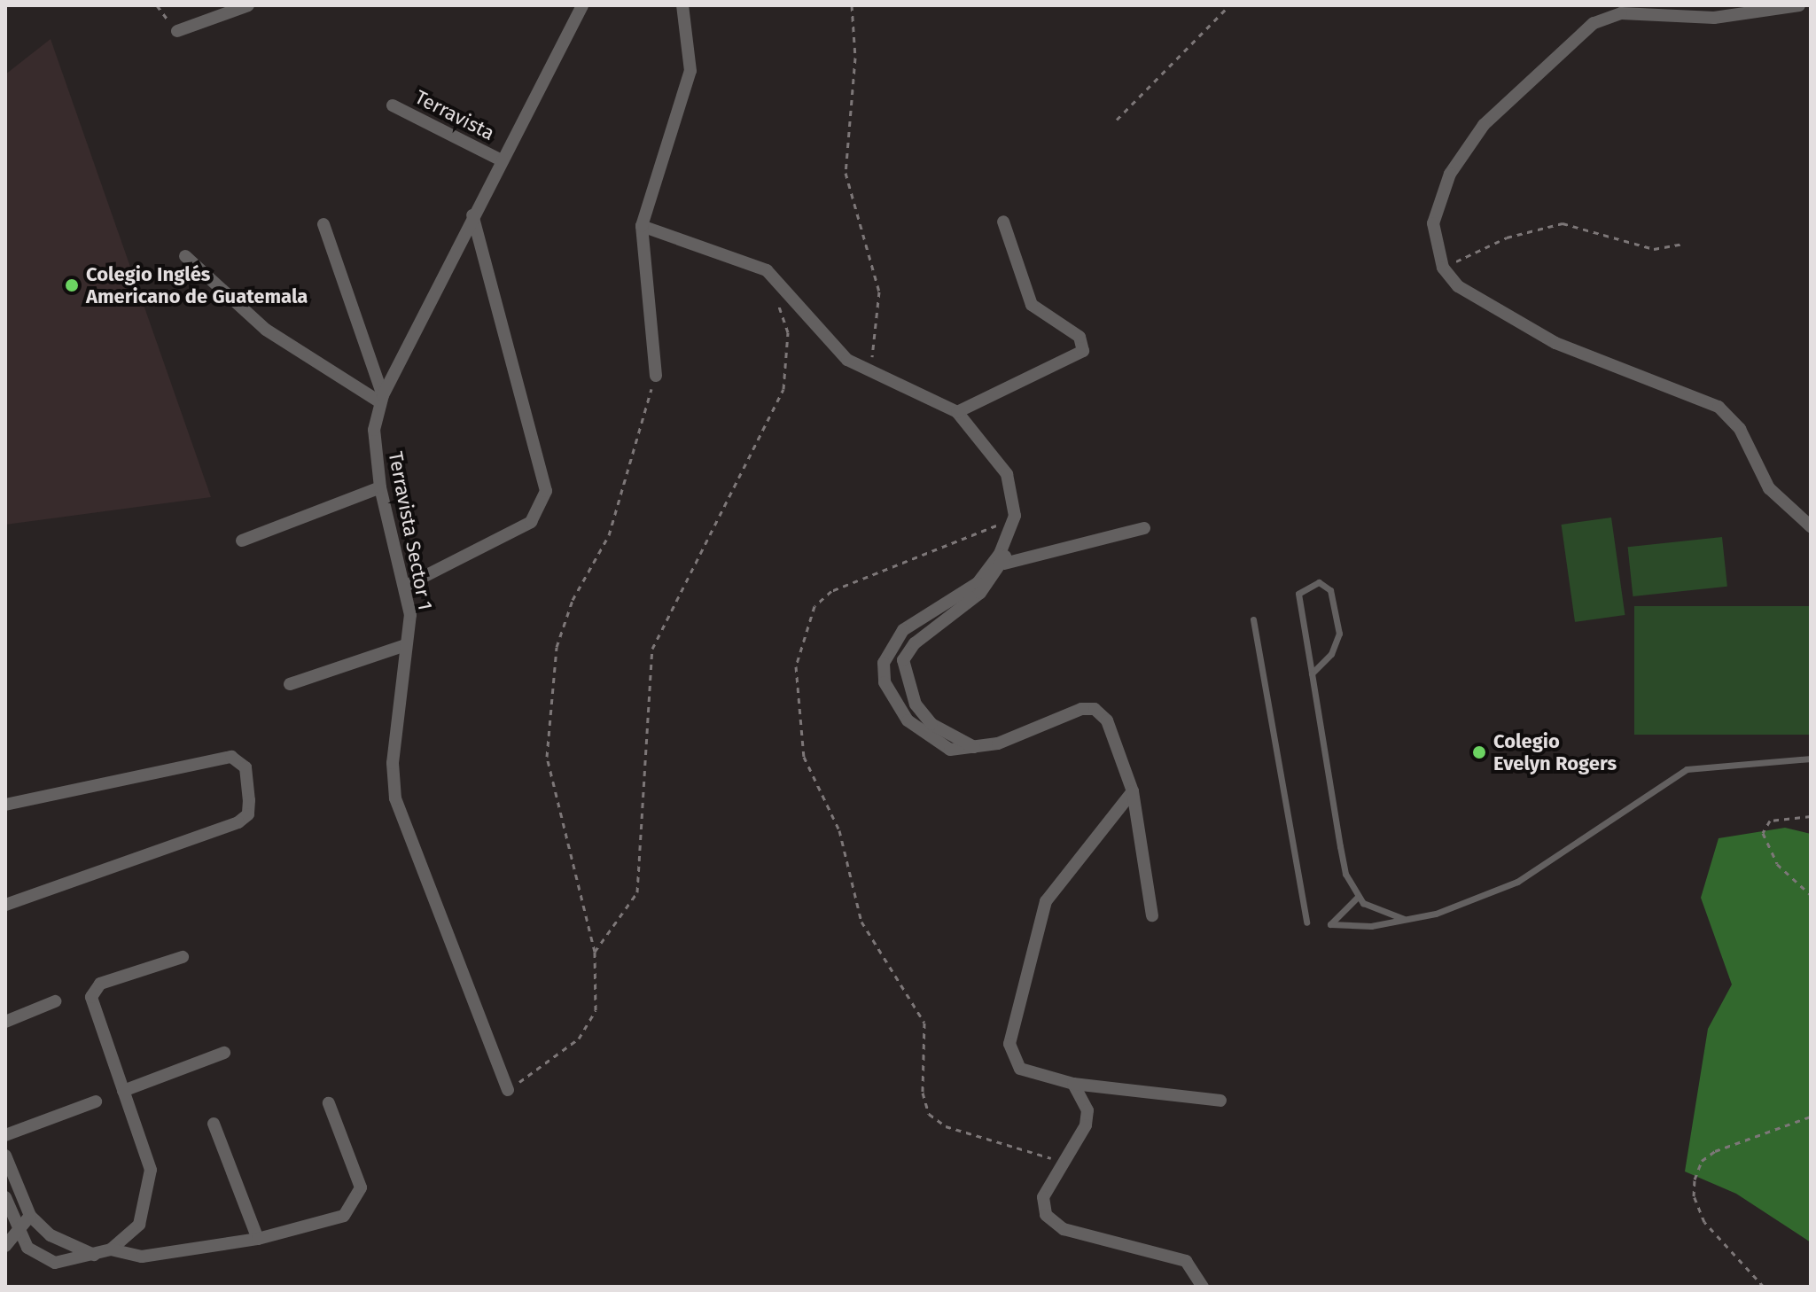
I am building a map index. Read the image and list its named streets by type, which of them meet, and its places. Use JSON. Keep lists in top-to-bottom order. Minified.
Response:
{"streets":{"street":["Terravista","Terravista Sector 1"]},"crossings":[["Terravista","Terravista Sector 1"]],"places":["Colegio Inglés Americano de Guatemala","Colegio Evelyn Rogers"]}
